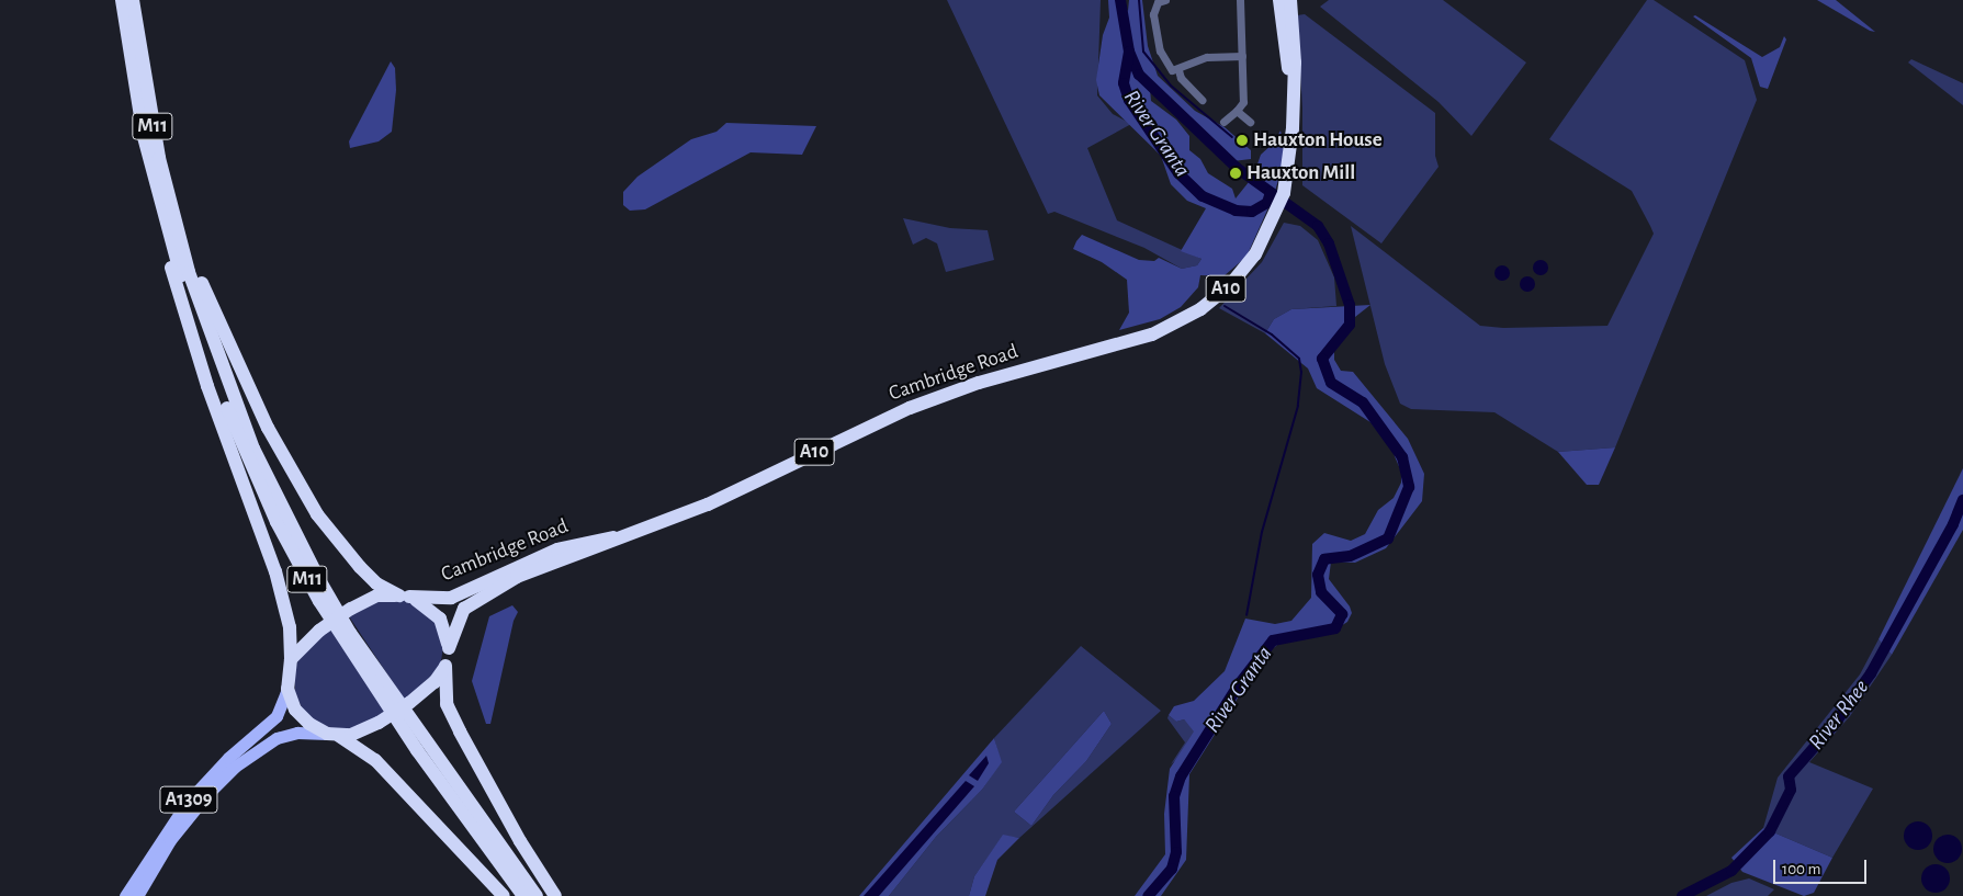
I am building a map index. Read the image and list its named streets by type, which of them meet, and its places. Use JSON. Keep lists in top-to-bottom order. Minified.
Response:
{"streets":{"highway":["M11","A10","Cambridge Road"],"main road":["A1309"]},"crossings":[["M11","Cambridge Road"],["M11","A1309"],["A10","Cambridge Road"],["Cambridge Road","A1309"]],"water":["River Granta","River Rhee"],"places":["Hauxton House","Hauxton Mill"],"scale_bar":"100 m"}
